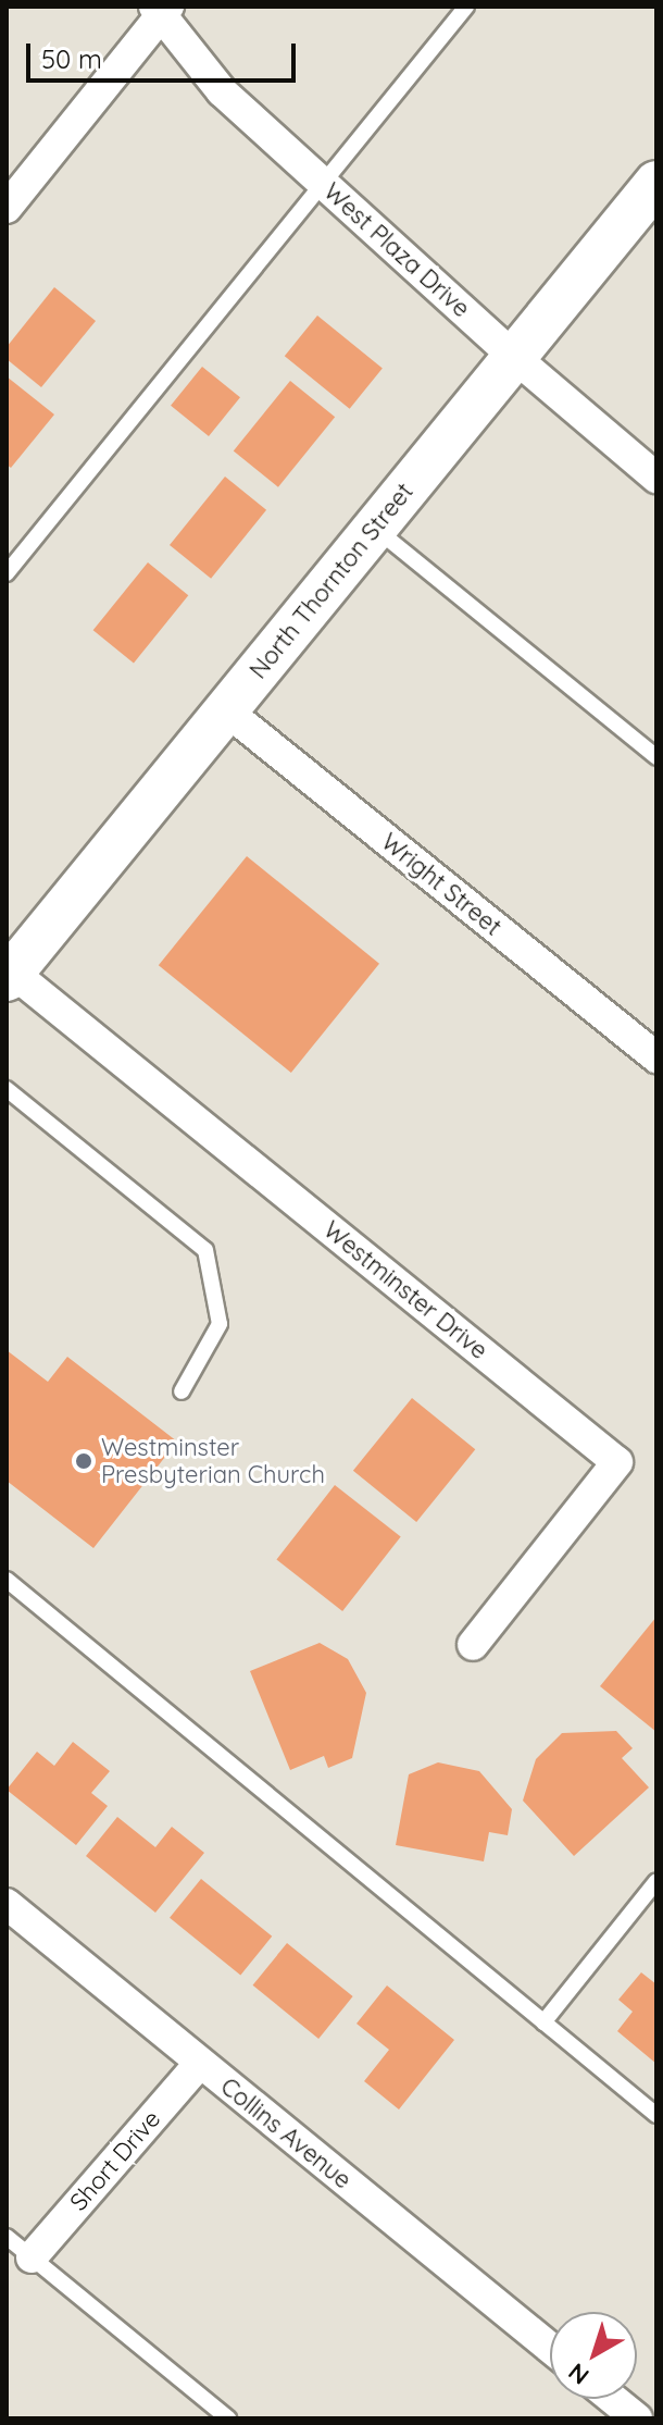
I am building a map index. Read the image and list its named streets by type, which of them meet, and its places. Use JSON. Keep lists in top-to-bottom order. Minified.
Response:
{"streets":{"street":["West Plaza Drive","North Thornton Street","Wright Street","Westminster Drive","Collins Avenue","Short Drive"]},"crossings":[["West Plaza Drive","North Thornton Street"],["North Thornton Street","Wright Street"],["North Thornton Street","Westminster Drive"],["Collins Avenue","Short Drive"]],"places":["Westminster Presbyterian Church"],"scale_bar":"50 m","north":"bottom left"}
